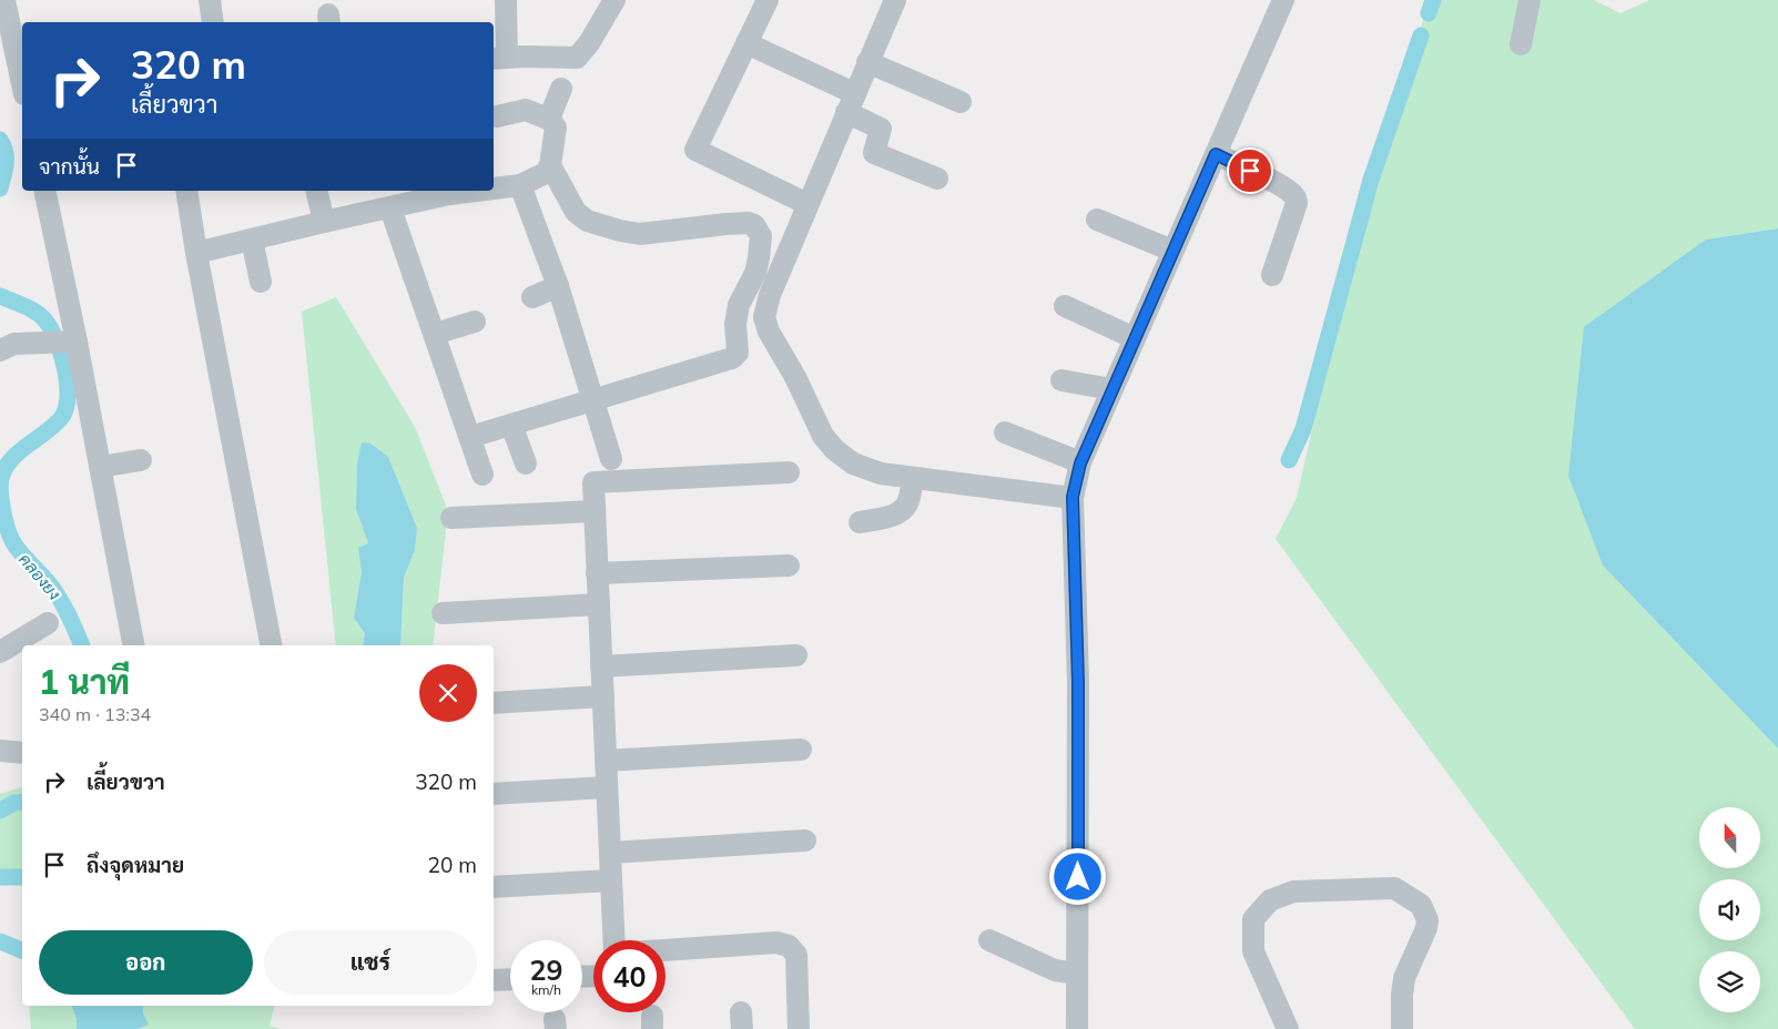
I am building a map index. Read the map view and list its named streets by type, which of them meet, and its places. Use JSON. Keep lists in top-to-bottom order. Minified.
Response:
{"water":["คลองยง"],"north":"top","page":{"turn":["320 m","เลี้ยวขวา"],"then":"จากนั้น","heading":["1 นาที","340 m · 13:34"],"list":[{"name":"เลี้ยวขวา","value":"320 m"},{"name":"ถึงจุดหมาย","value":"20 m"}],"buttons":["ออก","แชร์"],"speed":"29 km/h","limit":"40"}}
